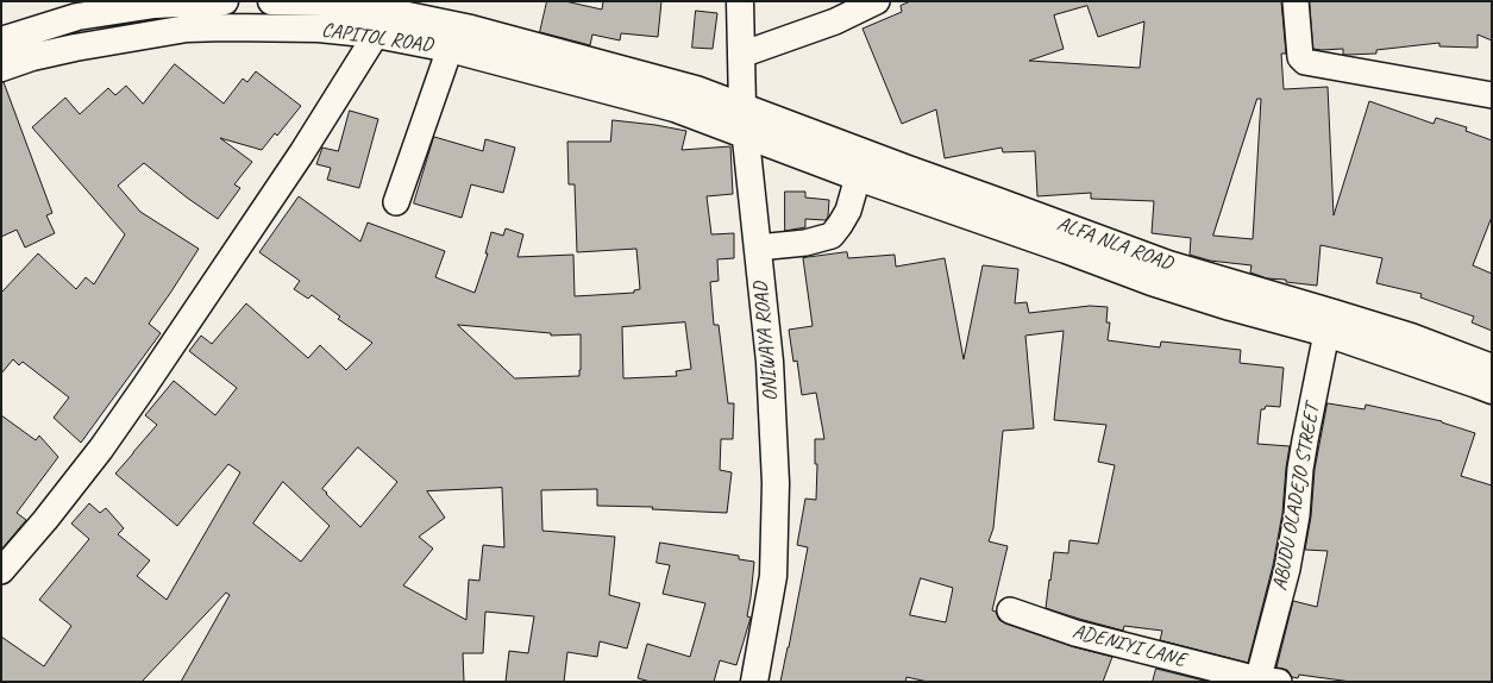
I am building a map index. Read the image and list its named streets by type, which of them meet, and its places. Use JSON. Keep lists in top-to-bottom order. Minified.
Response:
{"streets":{"main road":["CAPITOL ROAD","ALFA NLA ROAD","ONIWAYA ROAD"],"street":["ABUDU OLADEJO STREET","ADENIYI LANE"]},"crossings":[["CAPITOL ROAD","ALFA NLA ROAD"],["CAPITOL ROAD","ONIWAYA ROAD"],["ALFA NLA ROAD","ONIWAYA ROAD"],["ALFA NLA ROAD","ABUDU OLADEJO STREET"],["ABUDU OLADEJO STREET","ADENIYI LANE"]]}
